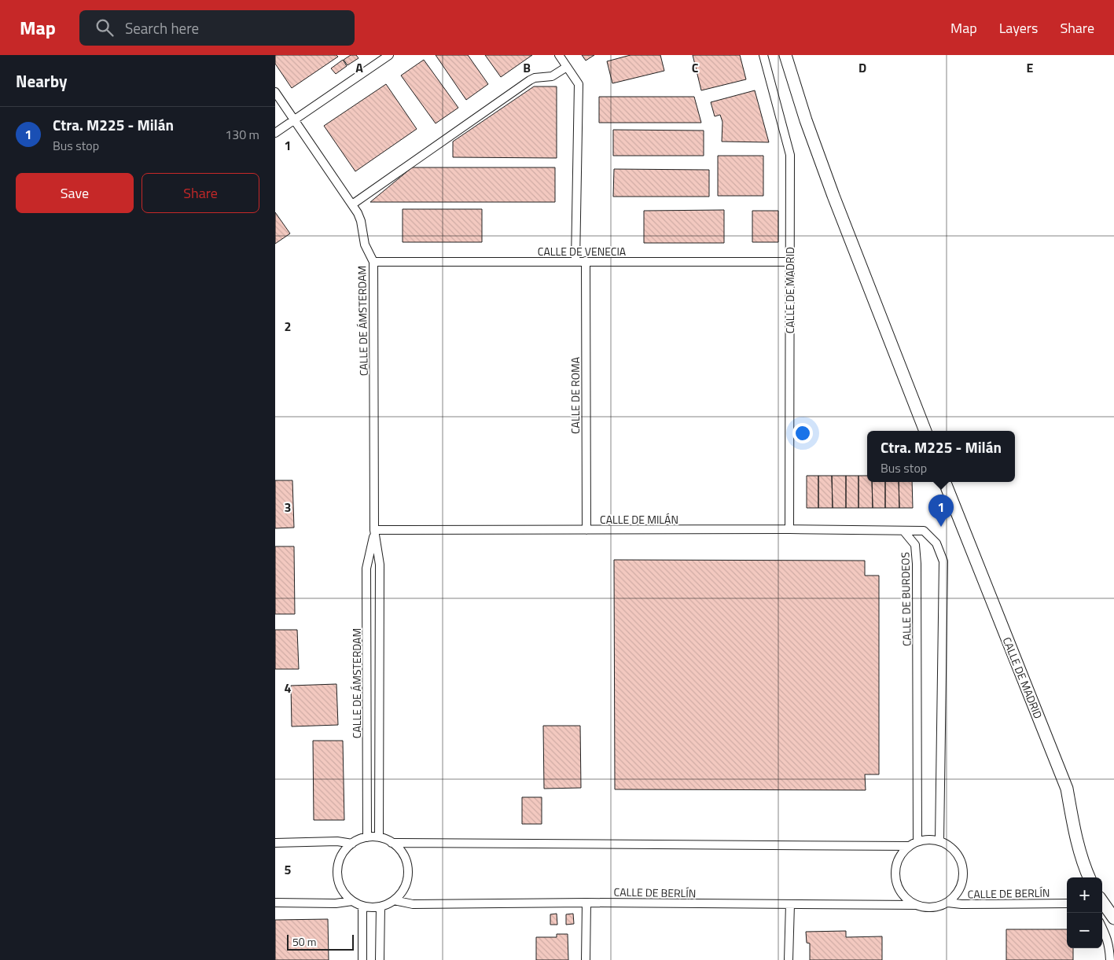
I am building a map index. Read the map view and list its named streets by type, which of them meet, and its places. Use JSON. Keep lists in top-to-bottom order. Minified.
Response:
{"streets":{"street":["CALLE DE VENECIA","CALLE DE MADRID","CALLE DE ÁMSTERDAM","CALLE DE ROMA","CALLE DE MILÁN","CALLE DE BURDEOS","CALLE DE BERLÍN"]},"crossings":[["CALLE DE VENECIA","CALLE DE MADRID"],["CALLE DE VENECIA","CALLE DE ÁMSTERDAM"],["CALLE DE VENECIA","CALLE DE ROMA"],["CALLE DE MADRID","CALLE DE MILÁN"],["CALLE DE ÁMSTERDAM","CALLE DE MILÁN"],["CALLE DE ÁMSTERDAM","CALLE DE BERLÍN"],["CALLE DE ROMA","CALLE DE MILÁN"],["CALLE DE MILÁN","CALLE DE BURDEOS"],["CALLE DE BURDEOS","CALLE DE BERLÍN"]],"scale_bar":"50 m","page":{"header":"Map","search":"Search here","nav":["Map","Layers","Share"],"heading":"Nearby","list":[{"mark":"1","name":"Ctra. M225 - Milán","note":"Bus stop","value":"130 m"}],"buttons":["Save","Share"],"popup":["Ctra. M225 - Milán","Bus stop"],"pins":"1","map_buttons":["+","−"],"scale":"50 m"},"grid":{"columns":["A","B","C","D","E"],"rows":["1","2","3","4","5"]}}
